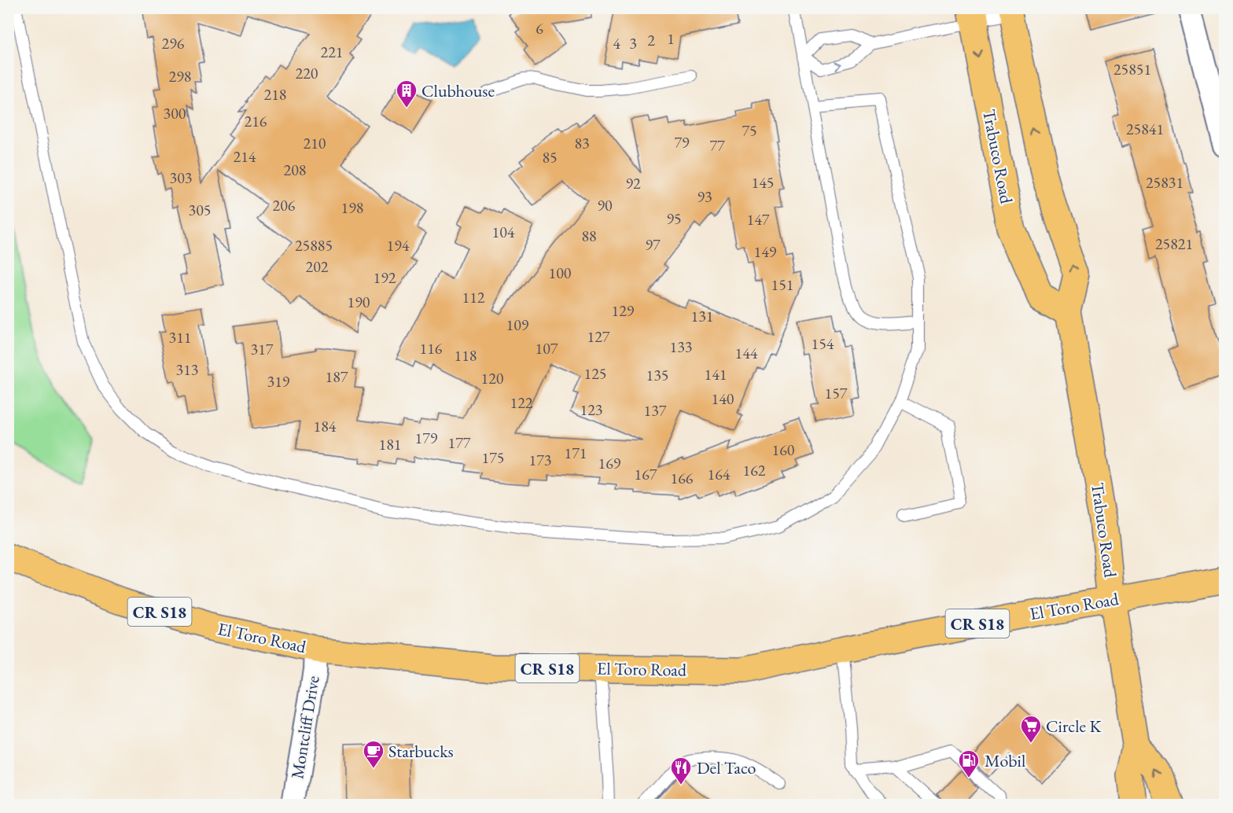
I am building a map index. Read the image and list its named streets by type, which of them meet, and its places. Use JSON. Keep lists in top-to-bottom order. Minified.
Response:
{"streets":{"main road":["Trabuco Road","El Toro Road","CR S18"],"street":["Montcliff Drive"]},"crossings":[["Trabuco Road","El Toro Road"],["El Toro Road","Montcliff Drive"]],"places":{"building":["Clubhouse"],"supermarket":["Circle K"],"cafe":["Starbucks"],"fuel station":["Mobil"],"restaurant":["Del Taco"]},"house_numbers":["6","1","2","296","4","3","221","25851","220","298","218","300","216","25841","75","79","210","83","77","214","85","208","303","145","25831","92","93","206","90","198","305","95","147","104","88","25821","97","25885","194","149","202","100","192","151","112","190","129","131","109","127","311","154","133","116","107","317","144","118","313","125","141","135","187","120","319","157","140","122","123","137","184","179","177","181","160","171","175","173","169","162","167","164","166"]}
